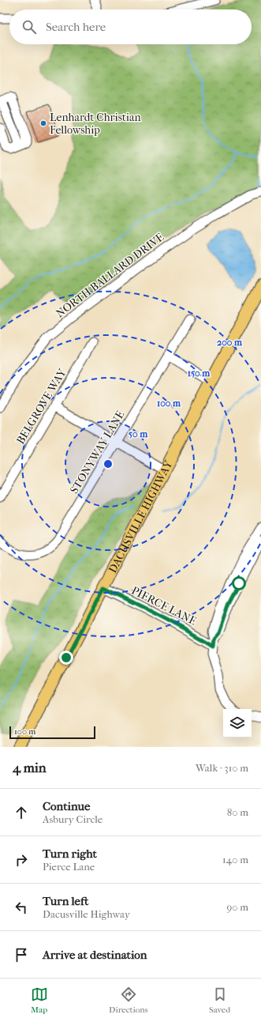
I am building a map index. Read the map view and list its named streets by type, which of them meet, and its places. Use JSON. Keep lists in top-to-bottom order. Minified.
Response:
{"streets":{"main road":["DACUSVILLE HIGHWAY"],"street":["NORTH BALLARD DRIVE","BELGROVE WAY","STONYWAY LANE","PIERCE LANE"]},"crossings":[["DACUSVILLE HIGHWAY","PIERCE LANE"]],"places":["Lenhardt Christian Fellowship"],"scale_bar":"100 m","page":{"search":"Search here","scale":"100 m","heading":["4 min","Walk · 310 m"],"list":[["Continue","Asbury Circle","80 m"],["Turn right","Pierce Lane","140 m"],["Turn left","Dacusville Highway","90 m"],"Arrive at destination"],"nav":["Map","Directions","Saved"]},"rings":["200 m","150 m","100 m","50 m"]}
